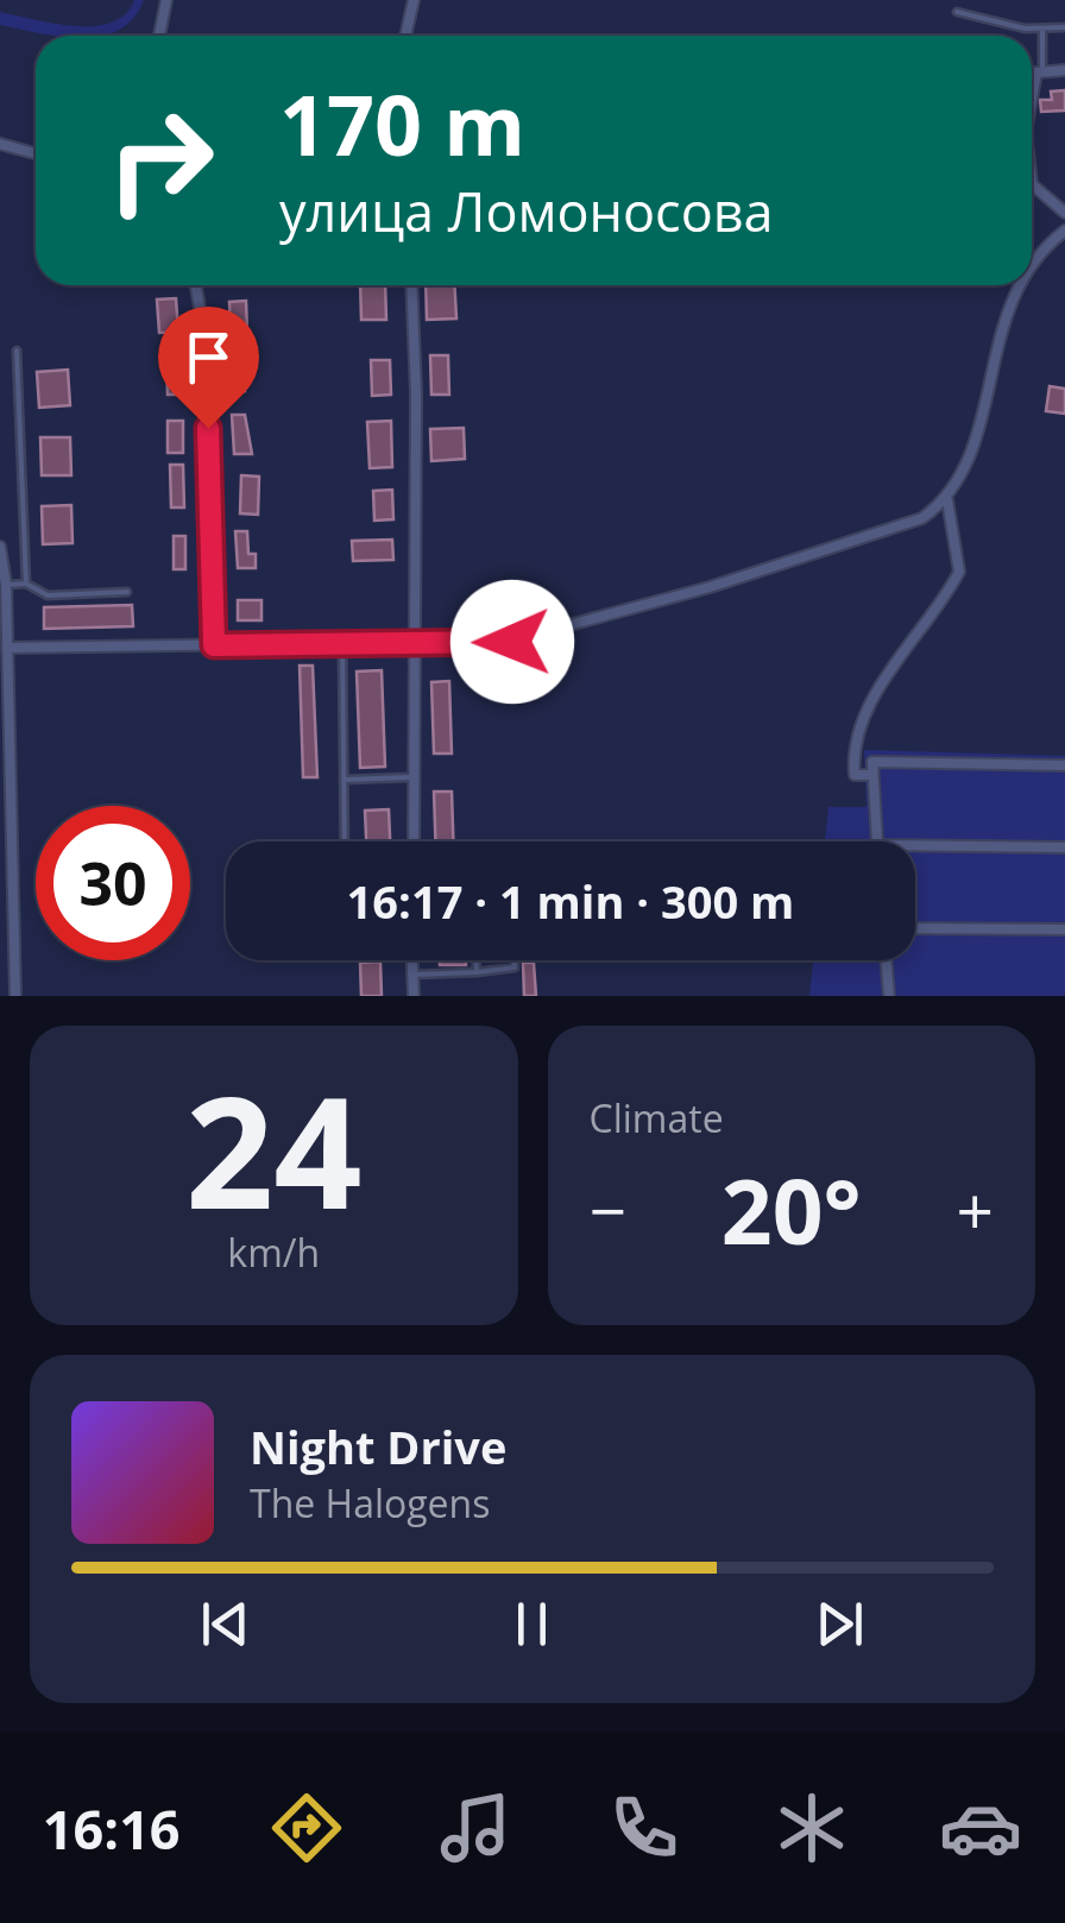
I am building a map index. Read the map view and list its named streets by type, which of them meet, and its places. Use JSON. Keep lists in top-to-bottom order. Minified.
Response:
{"page":{"turn":["170 m","улица Ломоносова"],"limit":"30","trip":"16:17 · 1 min · 300 m","tile":[["24","km/h"],"Climate"],"heat":["−","20°","+"],"song":["Night Drive","The Halogens"],"tabs":"16:16"}}
